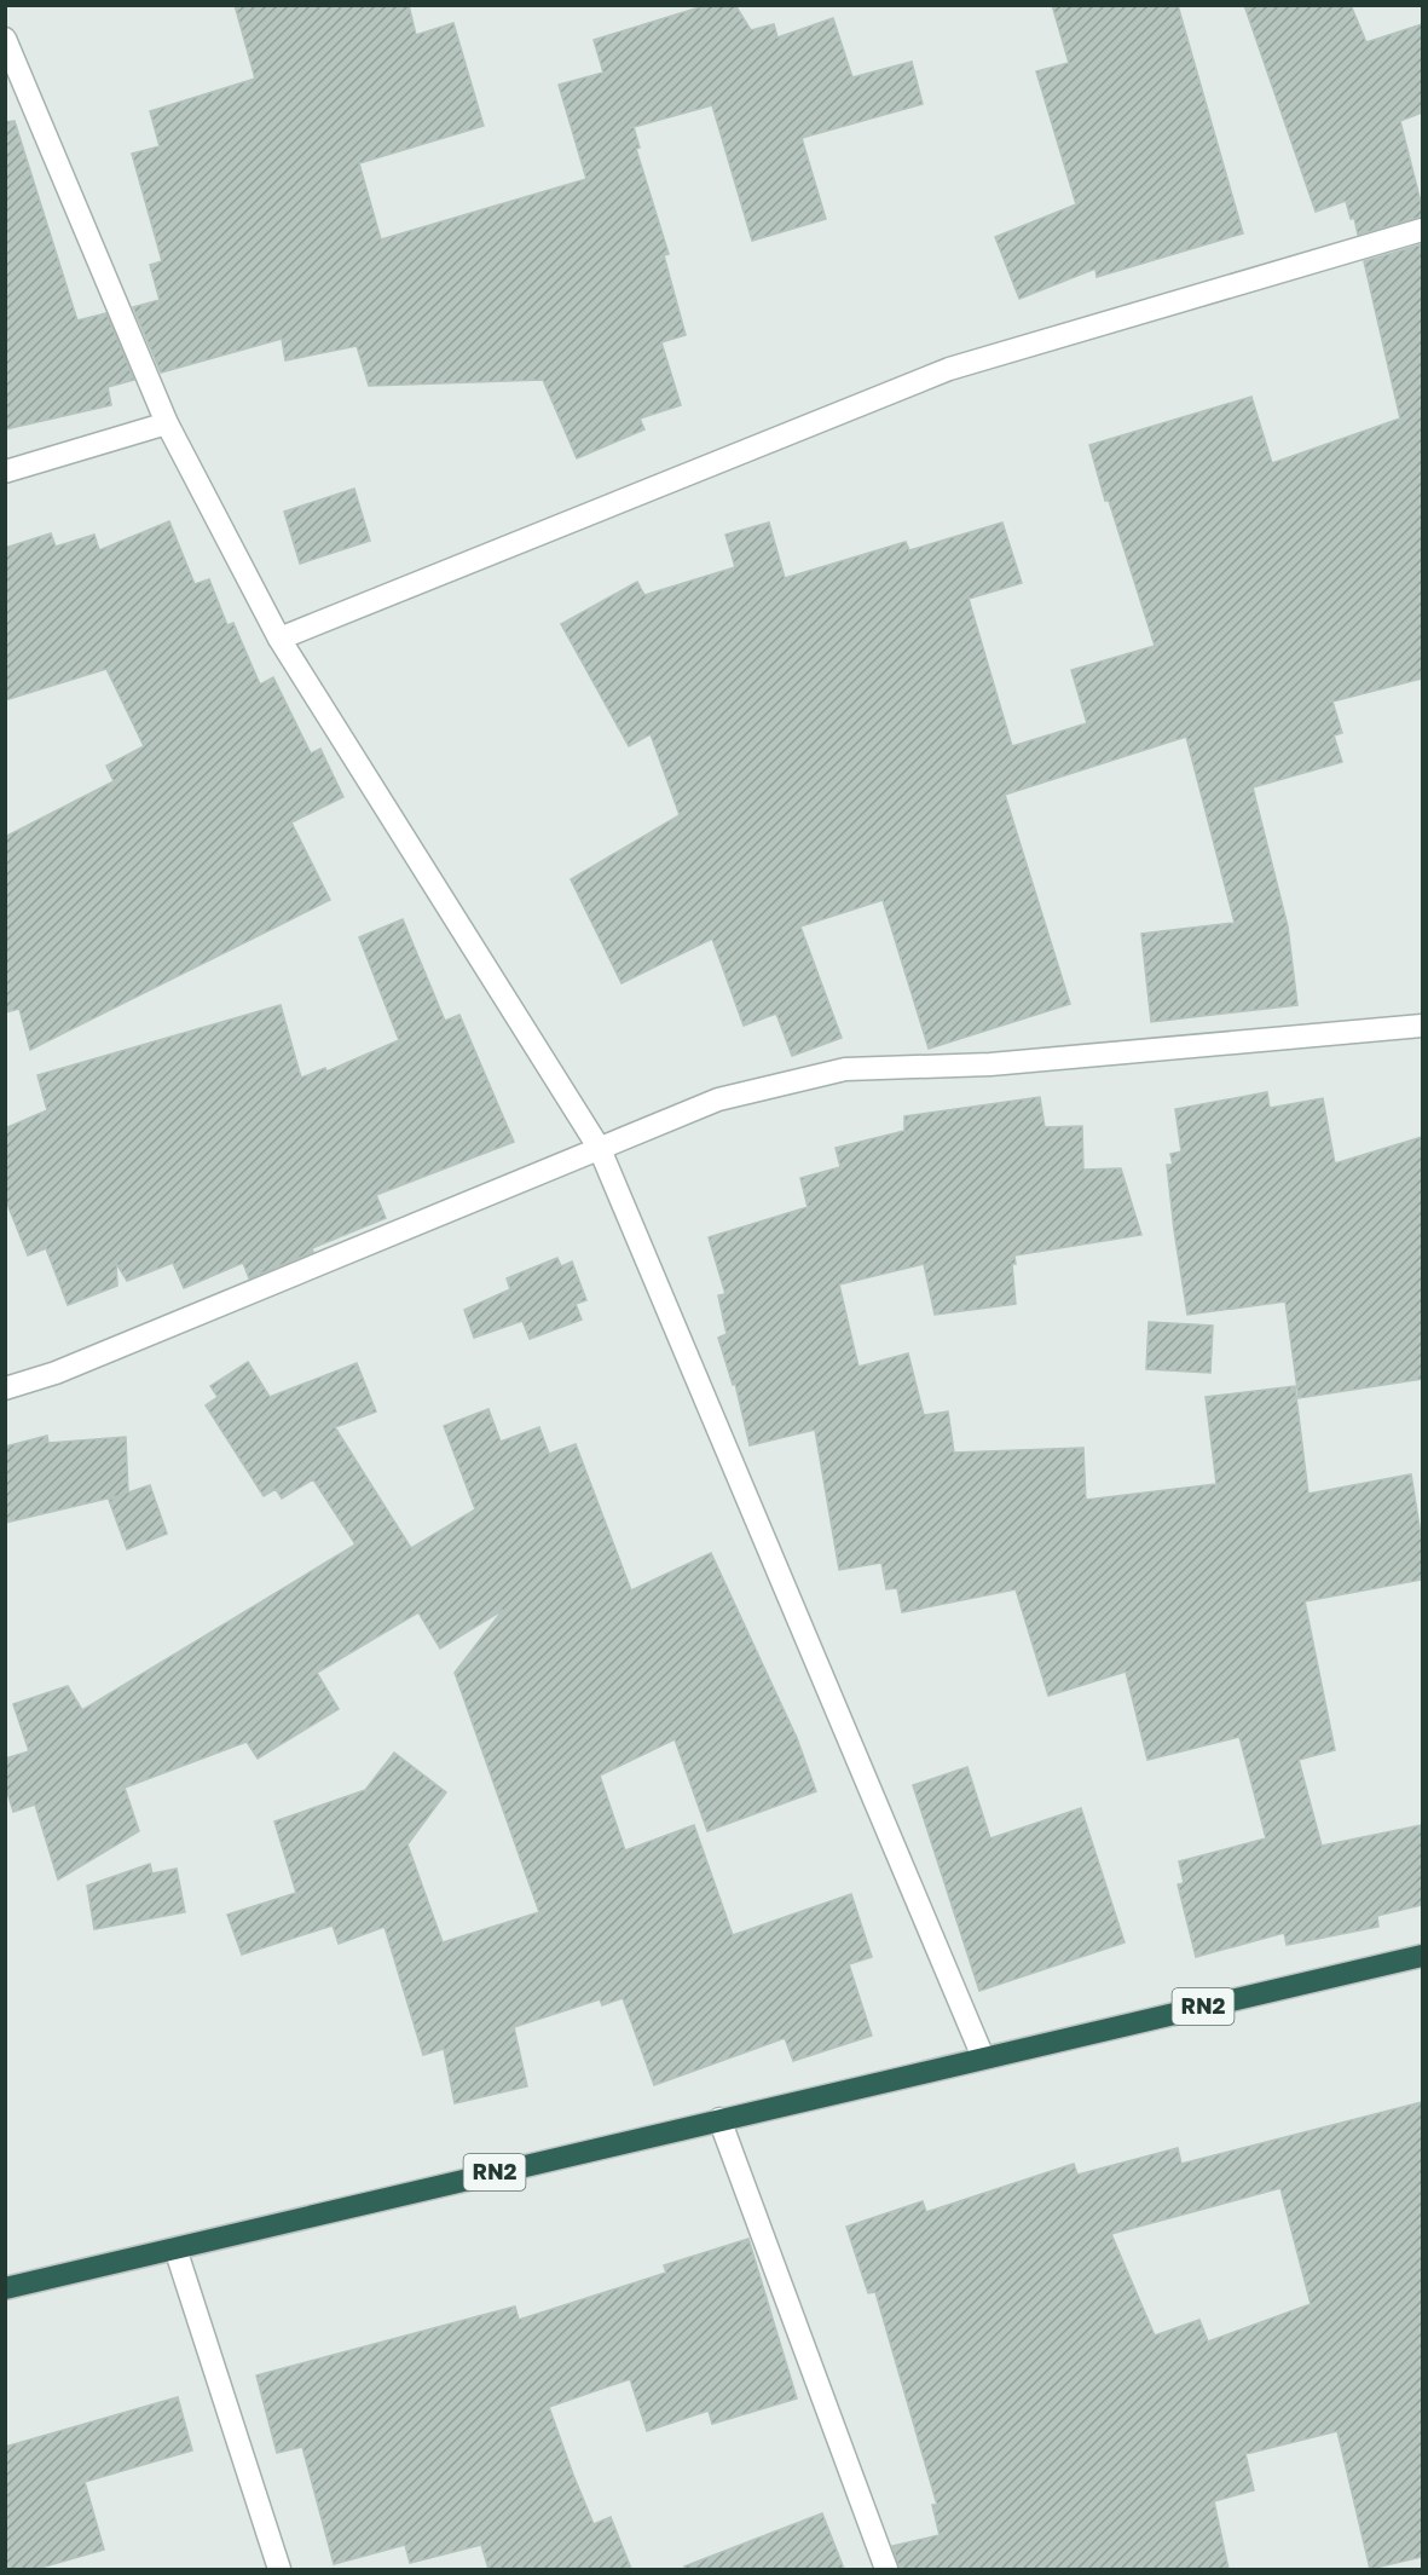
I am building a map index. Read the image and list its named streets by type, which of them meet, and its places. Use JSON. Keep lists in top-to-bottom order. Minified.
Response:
{"streets":{"highway":["RN2"]}}
